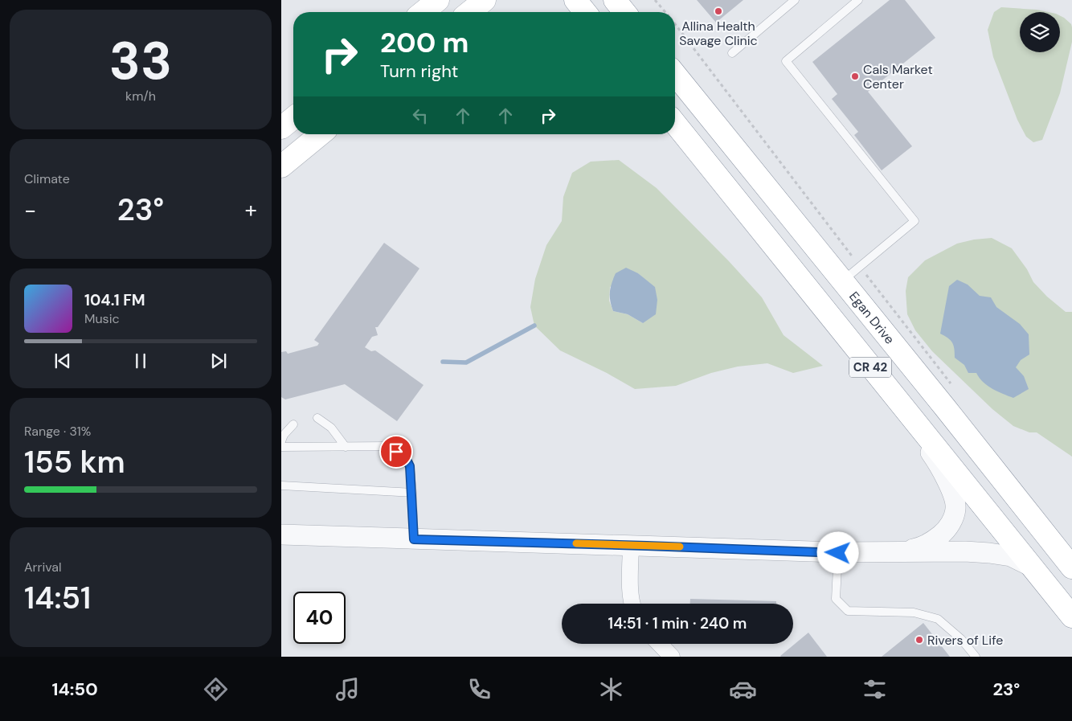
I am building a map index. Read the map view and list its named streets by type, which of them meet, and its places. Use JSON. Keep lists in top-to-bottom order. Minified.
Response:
{"streets":{"main road":["Egan Drive","CR 42"]},"places":["Allina Health Savage Clinic","Cals Market Center","Rivers of Life"],"page":{"tile":[["33","km/h"],"Climate",["Range · 31%","155 km"],["Arrival","14:51"]],"turn":["200 m","Turn right"],"heat":["−","23°","+"],"song":["104.1 FM","Music"],"limit":"40","trip":"14:51 · 1 min · 240 m","tabs":["14:50","23°"]}}
